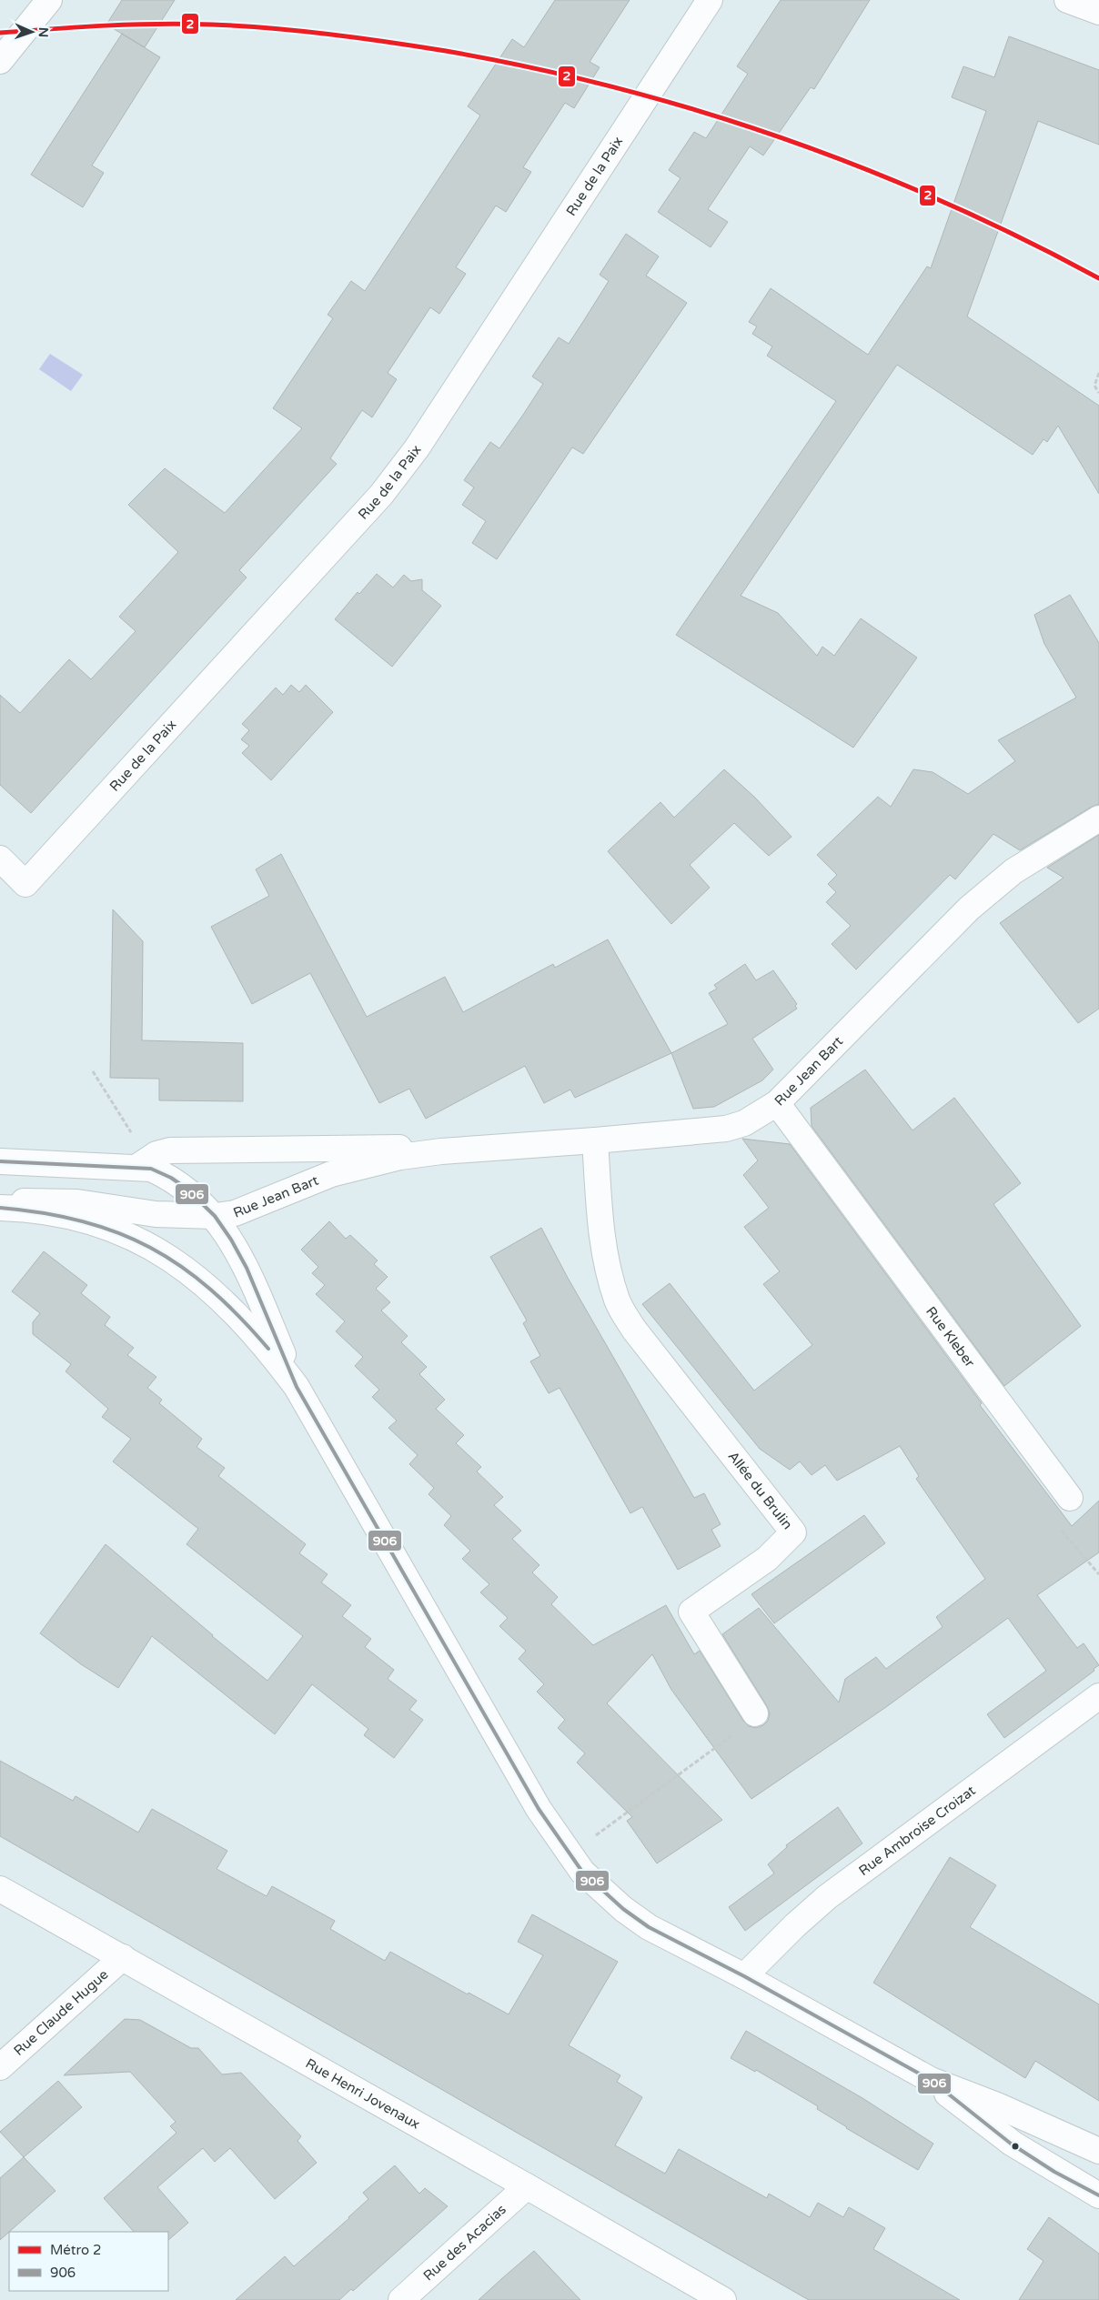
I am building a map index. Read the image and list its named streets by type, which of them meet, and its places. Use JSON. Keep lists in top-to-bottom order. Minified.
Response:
{"streets":{"street":["Rue de la Paix","Rue Jean Bart","Rue Kleber","Allée du Brulin","Rue Ambroise Croizat","Rue Claude Hugue","Rue Henri Jovenaux","Rue des Acacias"]},"crossings":[["Rue Jean Bart","Rue Kleber"],["Rue Jean Bart","Allée du Brulin"],["Rue Claude Hugue","Rue Henri Jovenaux"],["Rue Henri Jovenaux","Rue des Acacias"]],"lines":["metro line 2","transit line 906"],"legend":["Métro 2","906"],"north":"right"}
